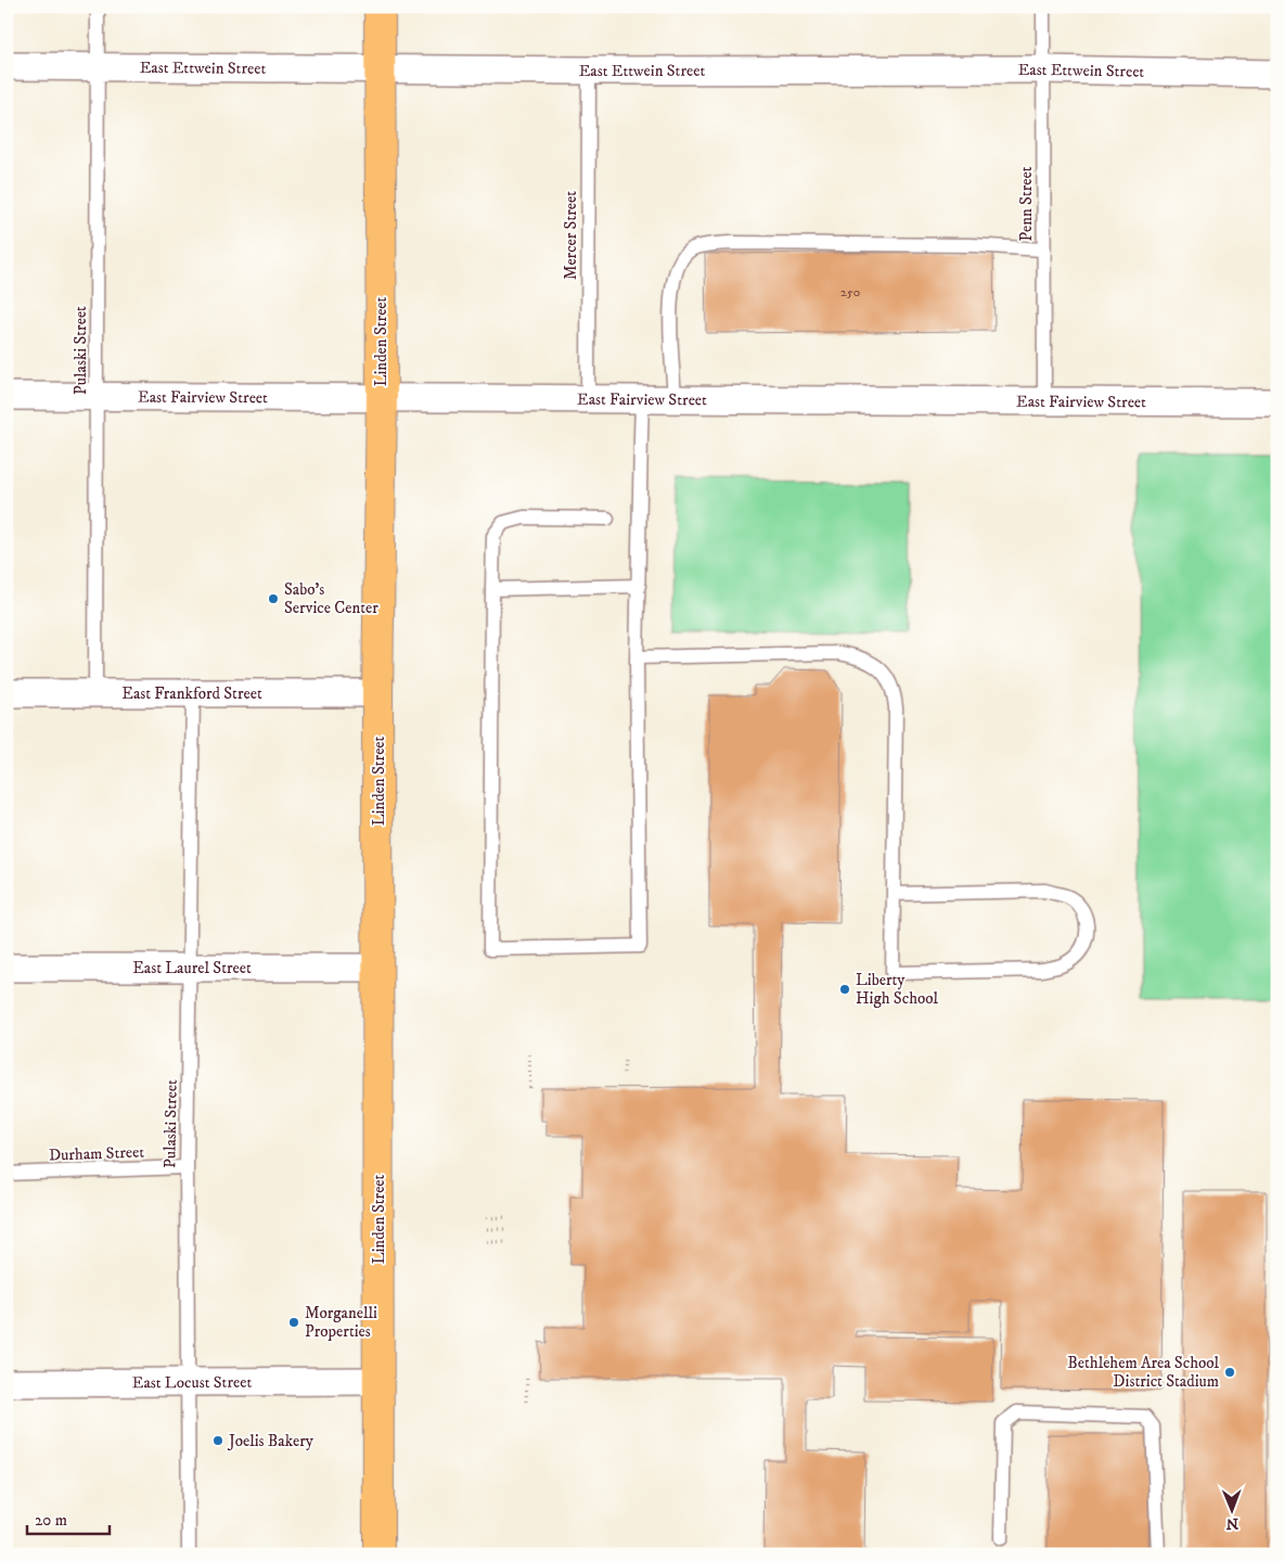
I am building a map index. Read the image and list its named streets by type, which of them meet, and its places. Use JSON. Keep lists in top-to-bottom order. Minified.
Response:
{"streets":{"main road":["Linden Street"],"street":["East Ettwein Street","East Fairview Street","East Frankford Street","East Laurel Street","East Locust Street"],"lane":["Penn Street","Mercer Street","Pulaski Street","Durham Street"]},"crossings":[["East Ettwein Street","Penn Street"],["East Ettwein Street","Mercer Street"],["East Ettwein Street","Linden Street"],["East Ettwein Street","Pulaski Street"],["Penn Street","East Fairview Street"],["Mercer Street","East Fairview Street"],["Linden Street","East Fairview Street"],["Linden Street","East Frankford Street"],["Linden Street","East Laurel Street"],["Linden Street","East Locust Street"],["Pulaski Street","East Fairview Street"],["Pulaski Street","East Frankford Street"],["Pulaski Street","East Laurel Street"],["Pulaski Street","Durham Street"],["Pulaski Street","East Locust Street"]],"places":["Sabo's Service Center","Liberty High School","Morganelli Properties","Bethlehem Area School District Stadium","Joelis Bakery"],"house_numbers":["250"],"scale_bar":"20 m","north":"bottom"}
